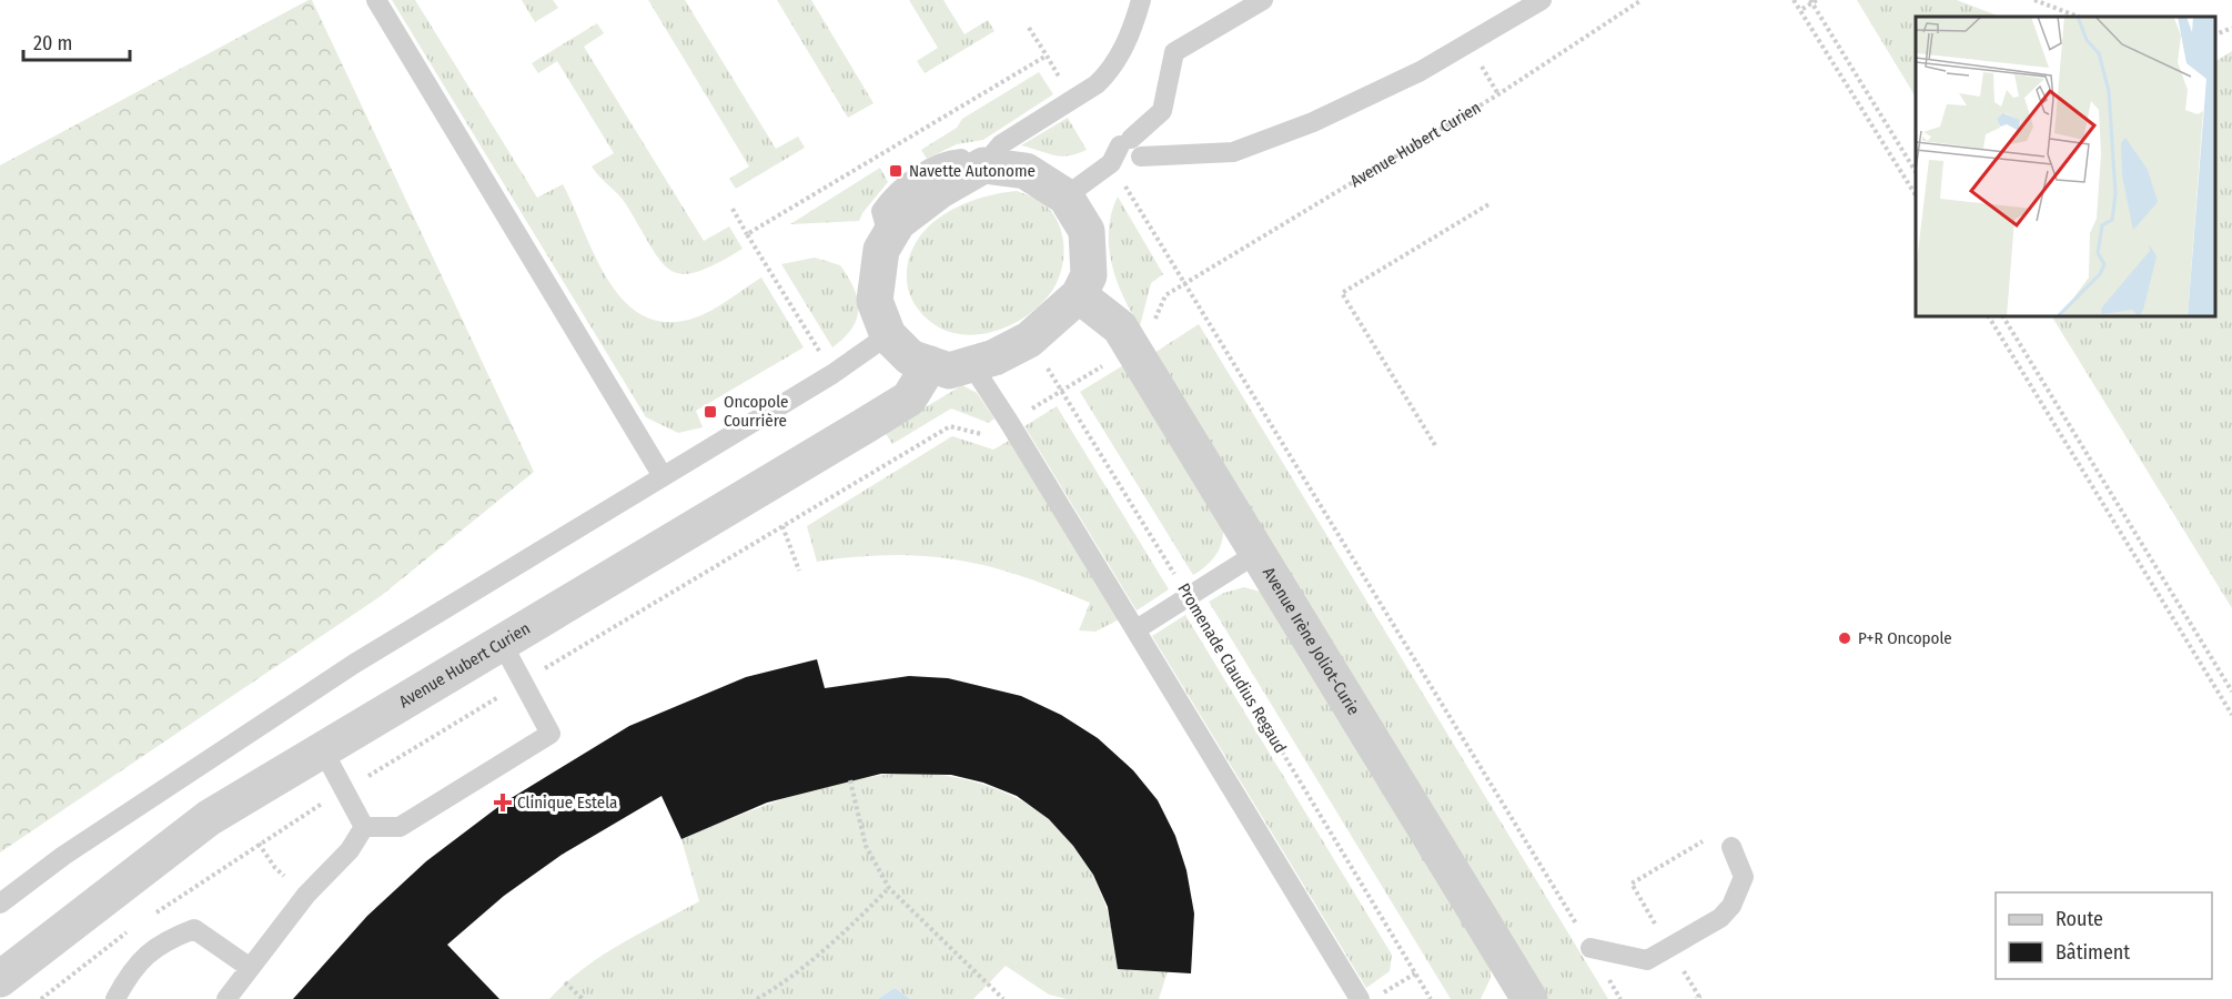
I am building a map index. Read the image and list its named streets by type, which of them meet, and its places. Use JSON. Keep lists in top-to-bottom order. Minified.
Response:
{"streets":{"street":["Avenue Hubert Curien","Avenue Irène Joliot-Curie"],"path":["Promenade Claudius Regaud"]},"crossings":[["Avenue Hubert Curien","Avenue Irène Joliot-Curie"],["Avenue Hubert Curien","Promenade Claudius Regaud"],["Avenue Irène Joliot-Curie","Promenade Claudius Regaud"]],"places":{"transit":["Navette Autonome","Oncopole Courrière"],"other":["P+R Oncopole"],"health":["Clinique Estela"]},"legend":["Route","Bâtiment"],"scale_bar":"20 m"}
